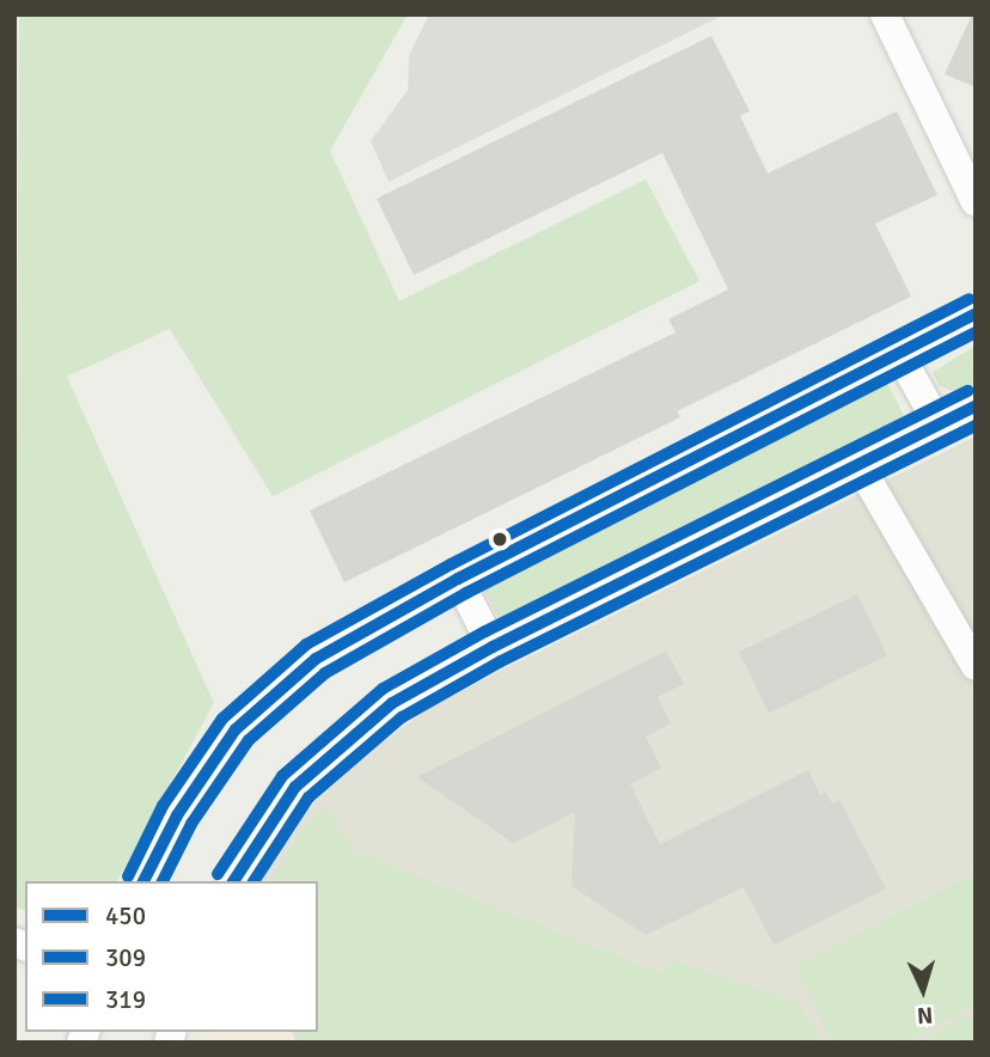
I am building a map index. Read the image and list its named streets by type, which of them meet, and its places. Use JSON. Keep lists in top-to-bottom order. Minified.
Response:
{"lines":["transit line 319","transit line 450","transit line 309"],"legend":["450","309","319"],"north":"bottom"}
